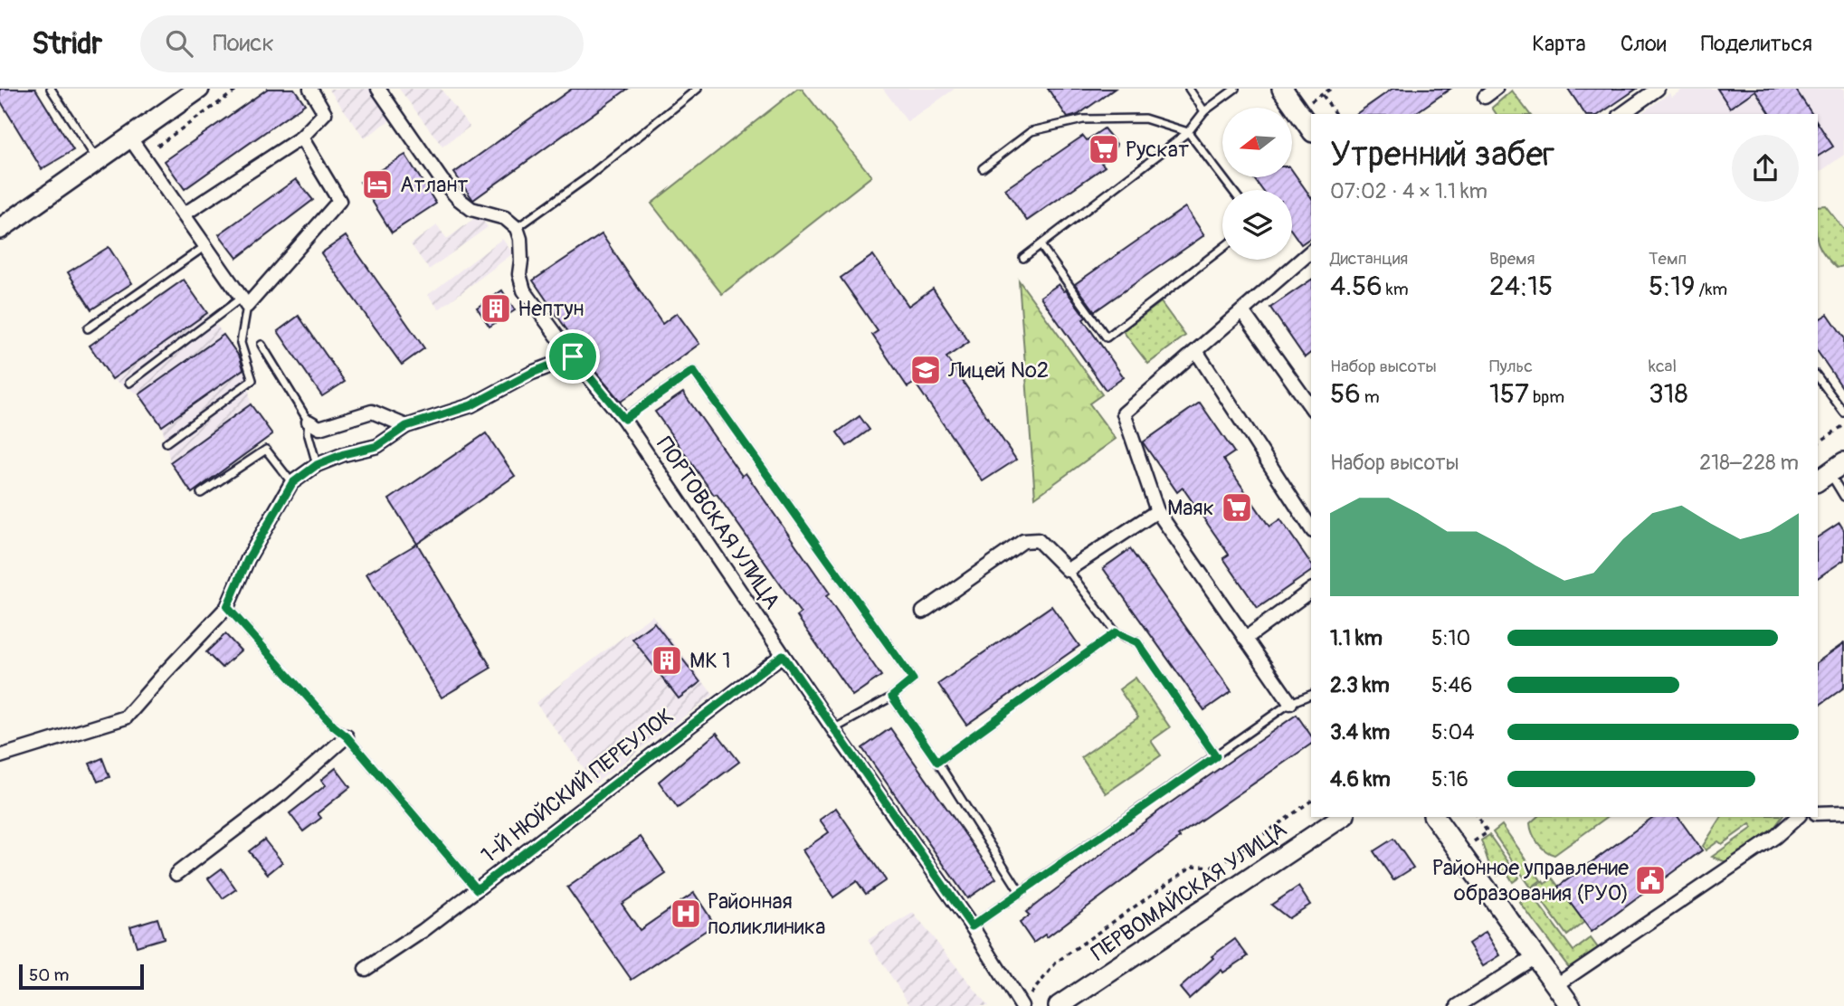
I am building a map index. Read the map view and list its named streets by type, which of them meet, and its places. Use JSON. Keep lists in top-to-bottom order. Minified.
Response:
{"streets":{"main road":["ПЕРВОМАЙСКАЯ УЛИЦА"],"street":["ПОРТОВСКАЯ УЛИЦА","1-Й НЮЙСКИЙ ПЕРЕУЛОК"]},"crossings":[["ПОРТОВСКАЯ УЛИЦА","1-Й НЮЙСКИЙ ПЕРЕУЛОК"]],"places":{"supermarket":["Рускат","Маяк"],"hotel":["Атлант"],"building":["Нептун","МК 1"],"school or university":["Лицей №2"],"public building":["Районное управление образования (РУО)"],"hospital":["Районная поликлиника"]},"scale_bar":"50 m","north":"left","page":{"header":"Stridr","search":"Поиск","nav":["Карта","Слои","Поделиться"],"heading":["Утренний забег","07:02 · 4 × 1.1 km"],"stats":[["Дистанция","4.56 km"],["Время","24:15"],["Темп","5:19 /km"],["Набор высоты","56 m"],["Пульс","157 bpm"],["kcal","318"]],"chart":["Набор высоты","218–228 m"],"list":[{"name":"1.1 km","note":"5:10"},{"name":"2.3 km","note":"5:46"},{"name":"3.4 km","note":"5:04"},{"name":"4.6 km","note":"5:16"}],"scale":"50 m"}}
